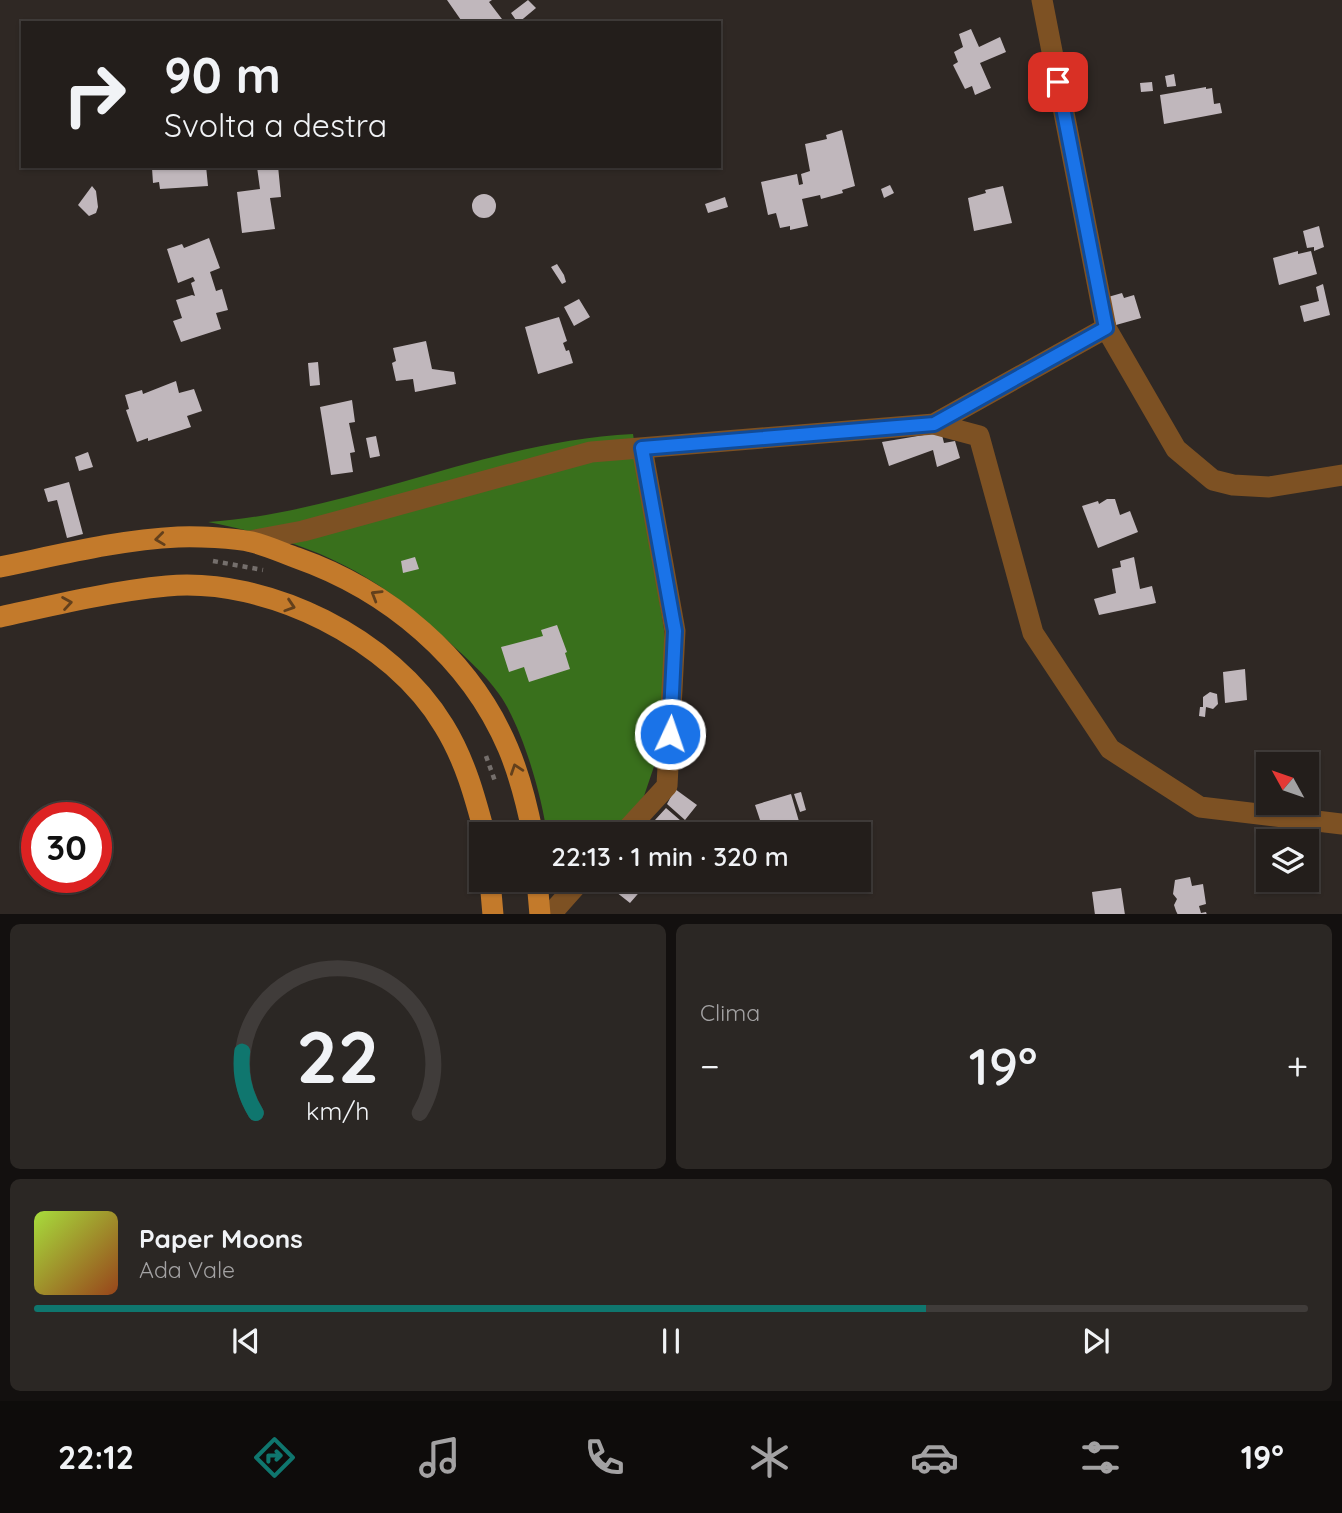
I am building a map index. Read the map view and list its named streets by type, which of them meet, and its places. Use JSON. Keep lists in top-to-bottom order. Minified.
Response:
{"north":"top left","page":{"turn":["90 m","Svolta a destra"],"limit":"30","trip":"22:13 · 1 min · 320 m","tile":"Clima","heat":["−","19°","+"],"song":["Paper Moons","Ada Vale"],"tabs":["22:12","19°"],"gauge":["22","km/h"]}}
